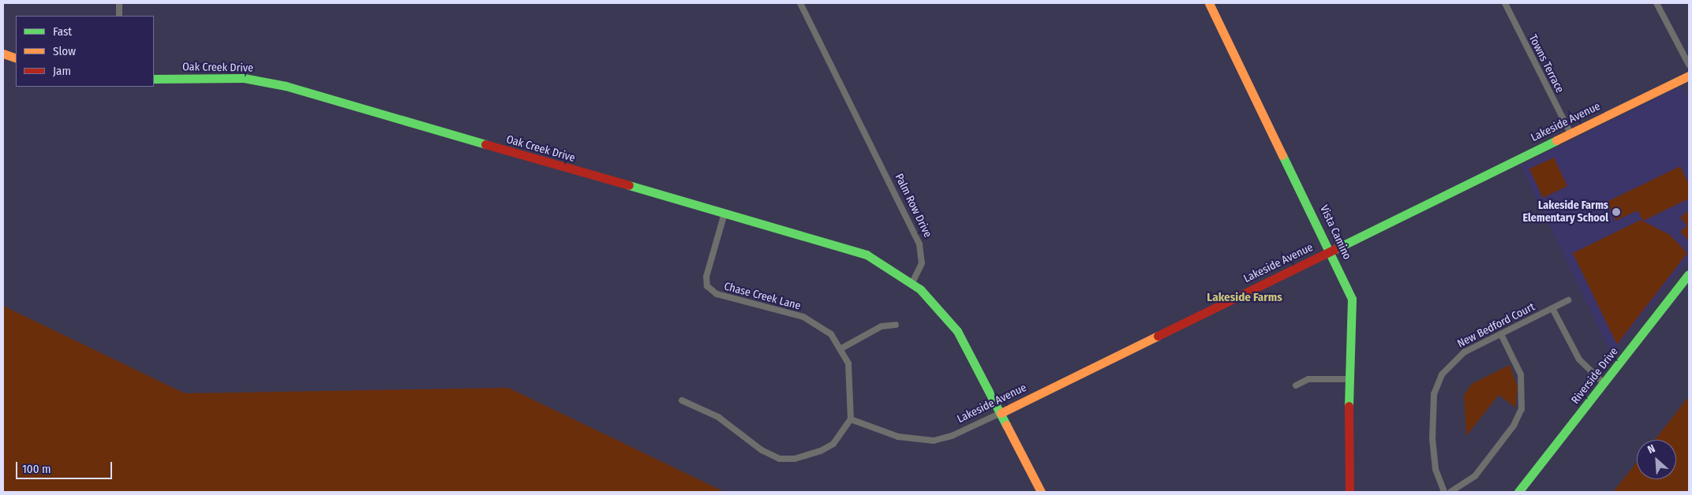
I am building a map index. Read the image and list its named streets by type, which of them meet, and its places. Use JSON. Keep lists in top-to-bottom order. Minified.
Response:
{"streets":{"street":["Towns Terrace","Oak Creek Drive","Lakeside Avenue","Palm Row Drive","Vista Camino","Chase Creek Lane","New Bedford Court","Riverside Drive"]},"crossings":[["Towns Terrace","Lakeside Avenue"],["Oak Creek Drive","Palm Row Drive"],["Oak Creek Drive","Chase Creek Lane"],["Lakeside Avenue","Vista Camino"],["Lakeside Avenue","Chase Creek Lane"]],"districts":["Lakeside Farms"],"places":["Lakeside Farms Elementary School"],"legend":["Fast","Slow","Jam"],"scale_bar":"100 m","north":"top left"}
